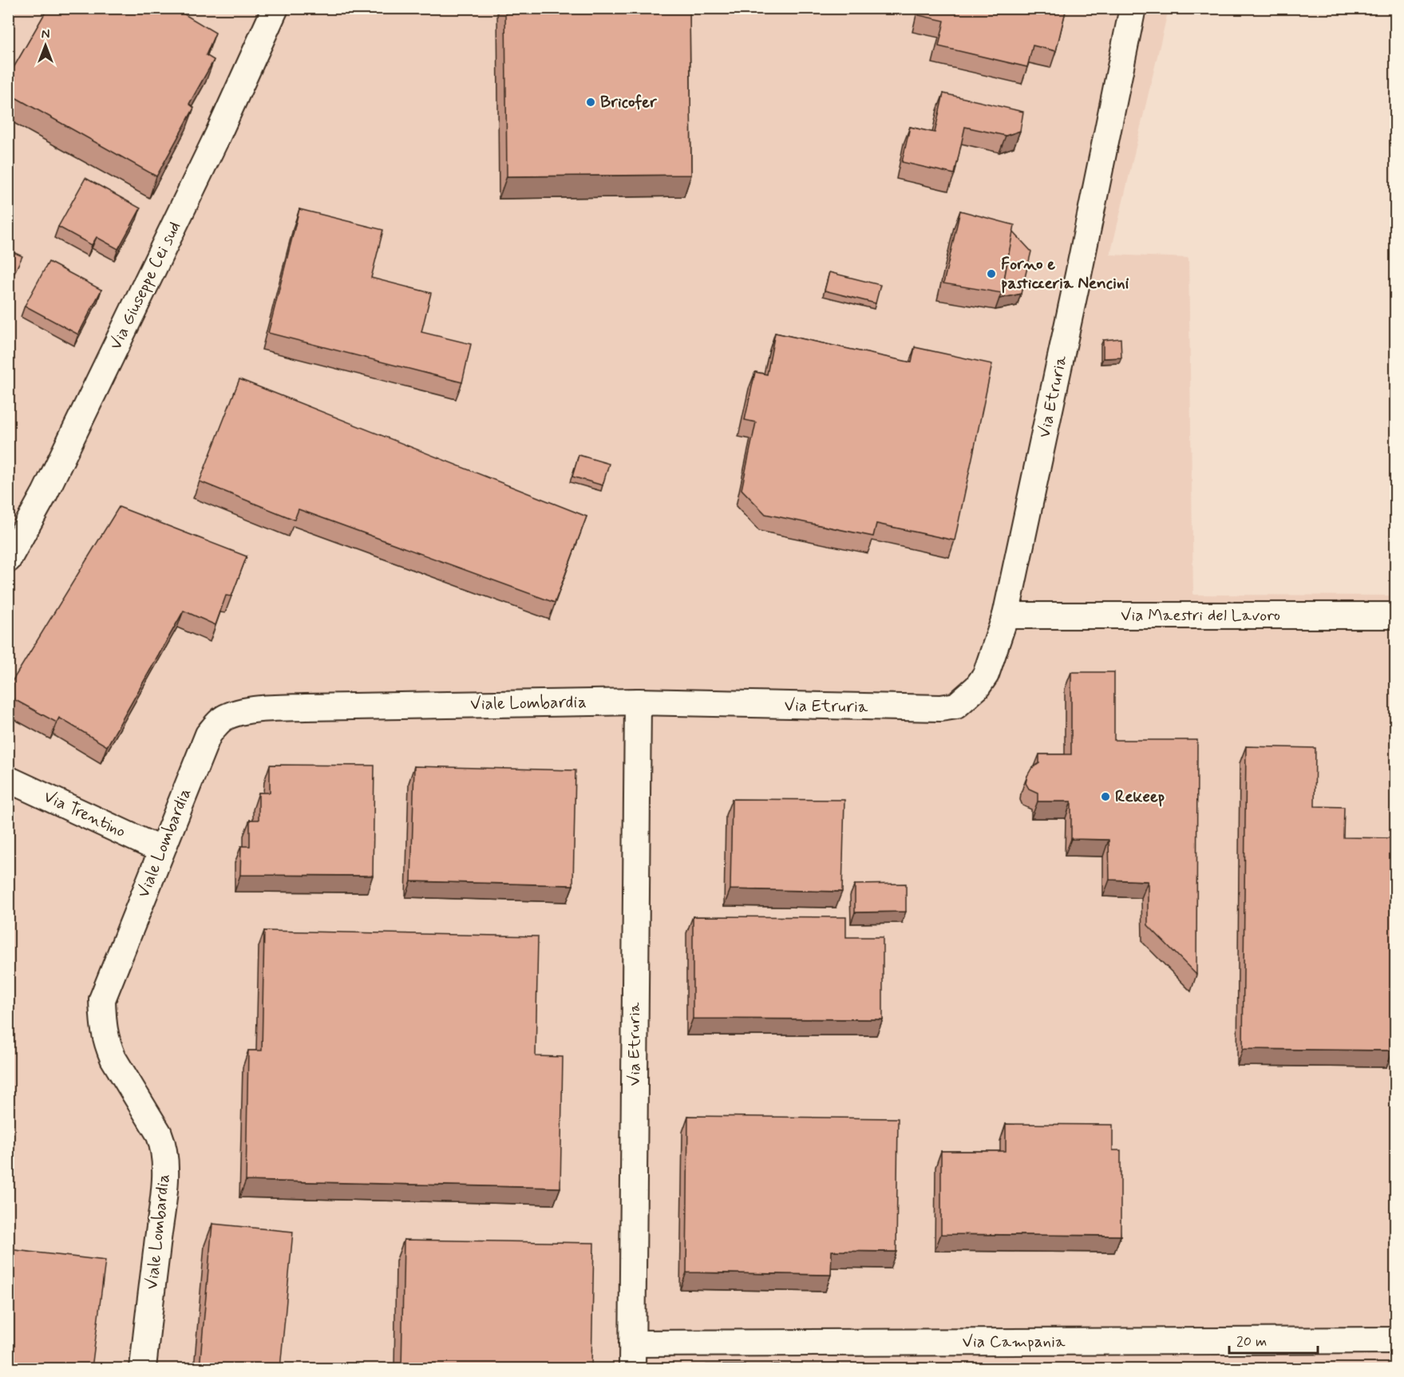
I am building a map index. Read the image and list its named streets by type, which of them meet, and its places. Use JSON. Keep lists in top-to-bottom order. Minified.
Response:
{"streets":{"street":["Via Giuseppe Cei sud","Via Etruria","Via Maestri del Lavoro","Viale Lombardia","Via Trentino","Via Campania"]},"crossings":[["Via Etruria","Via Maestri del Lavoro"],["Via Etruria","Viale Lombardia"],["Via Etruria","Via Campania"],["Viale Lombardia","Via Trentino"]],"places":["Bricofer","Forno e pasticceria Nencini","Rekeep"],"scale_bar":"20 m","north":"top"}
